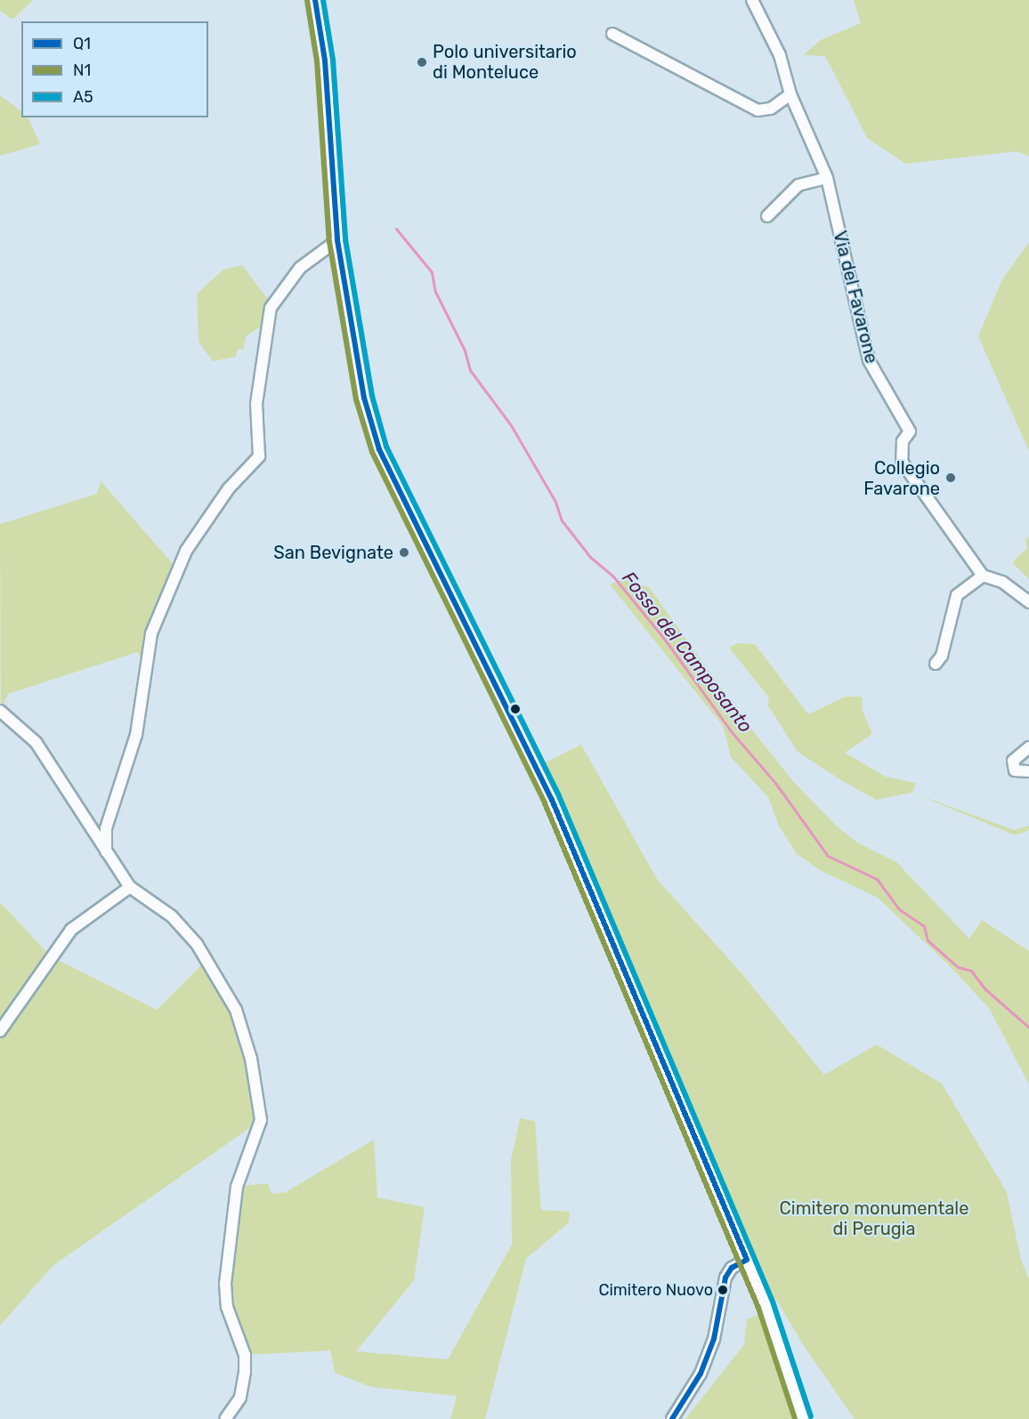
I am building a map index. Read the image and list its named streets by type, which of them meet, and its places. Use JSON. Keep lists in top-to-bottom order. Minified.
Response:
{"streets":{"street":["Via del Favarone"]},"water":["Fosso del Camposanto"],"parks":["Cimitero monumentale di Perugia"],"places":["Polo universitario di Monteluce","Collegio Favarone","San Bevignate","Cimitero Nuovo"],"lines":["transit line Q1","transit line A5","transit line N1"],"legend":["Q1","N1","A5"]}
